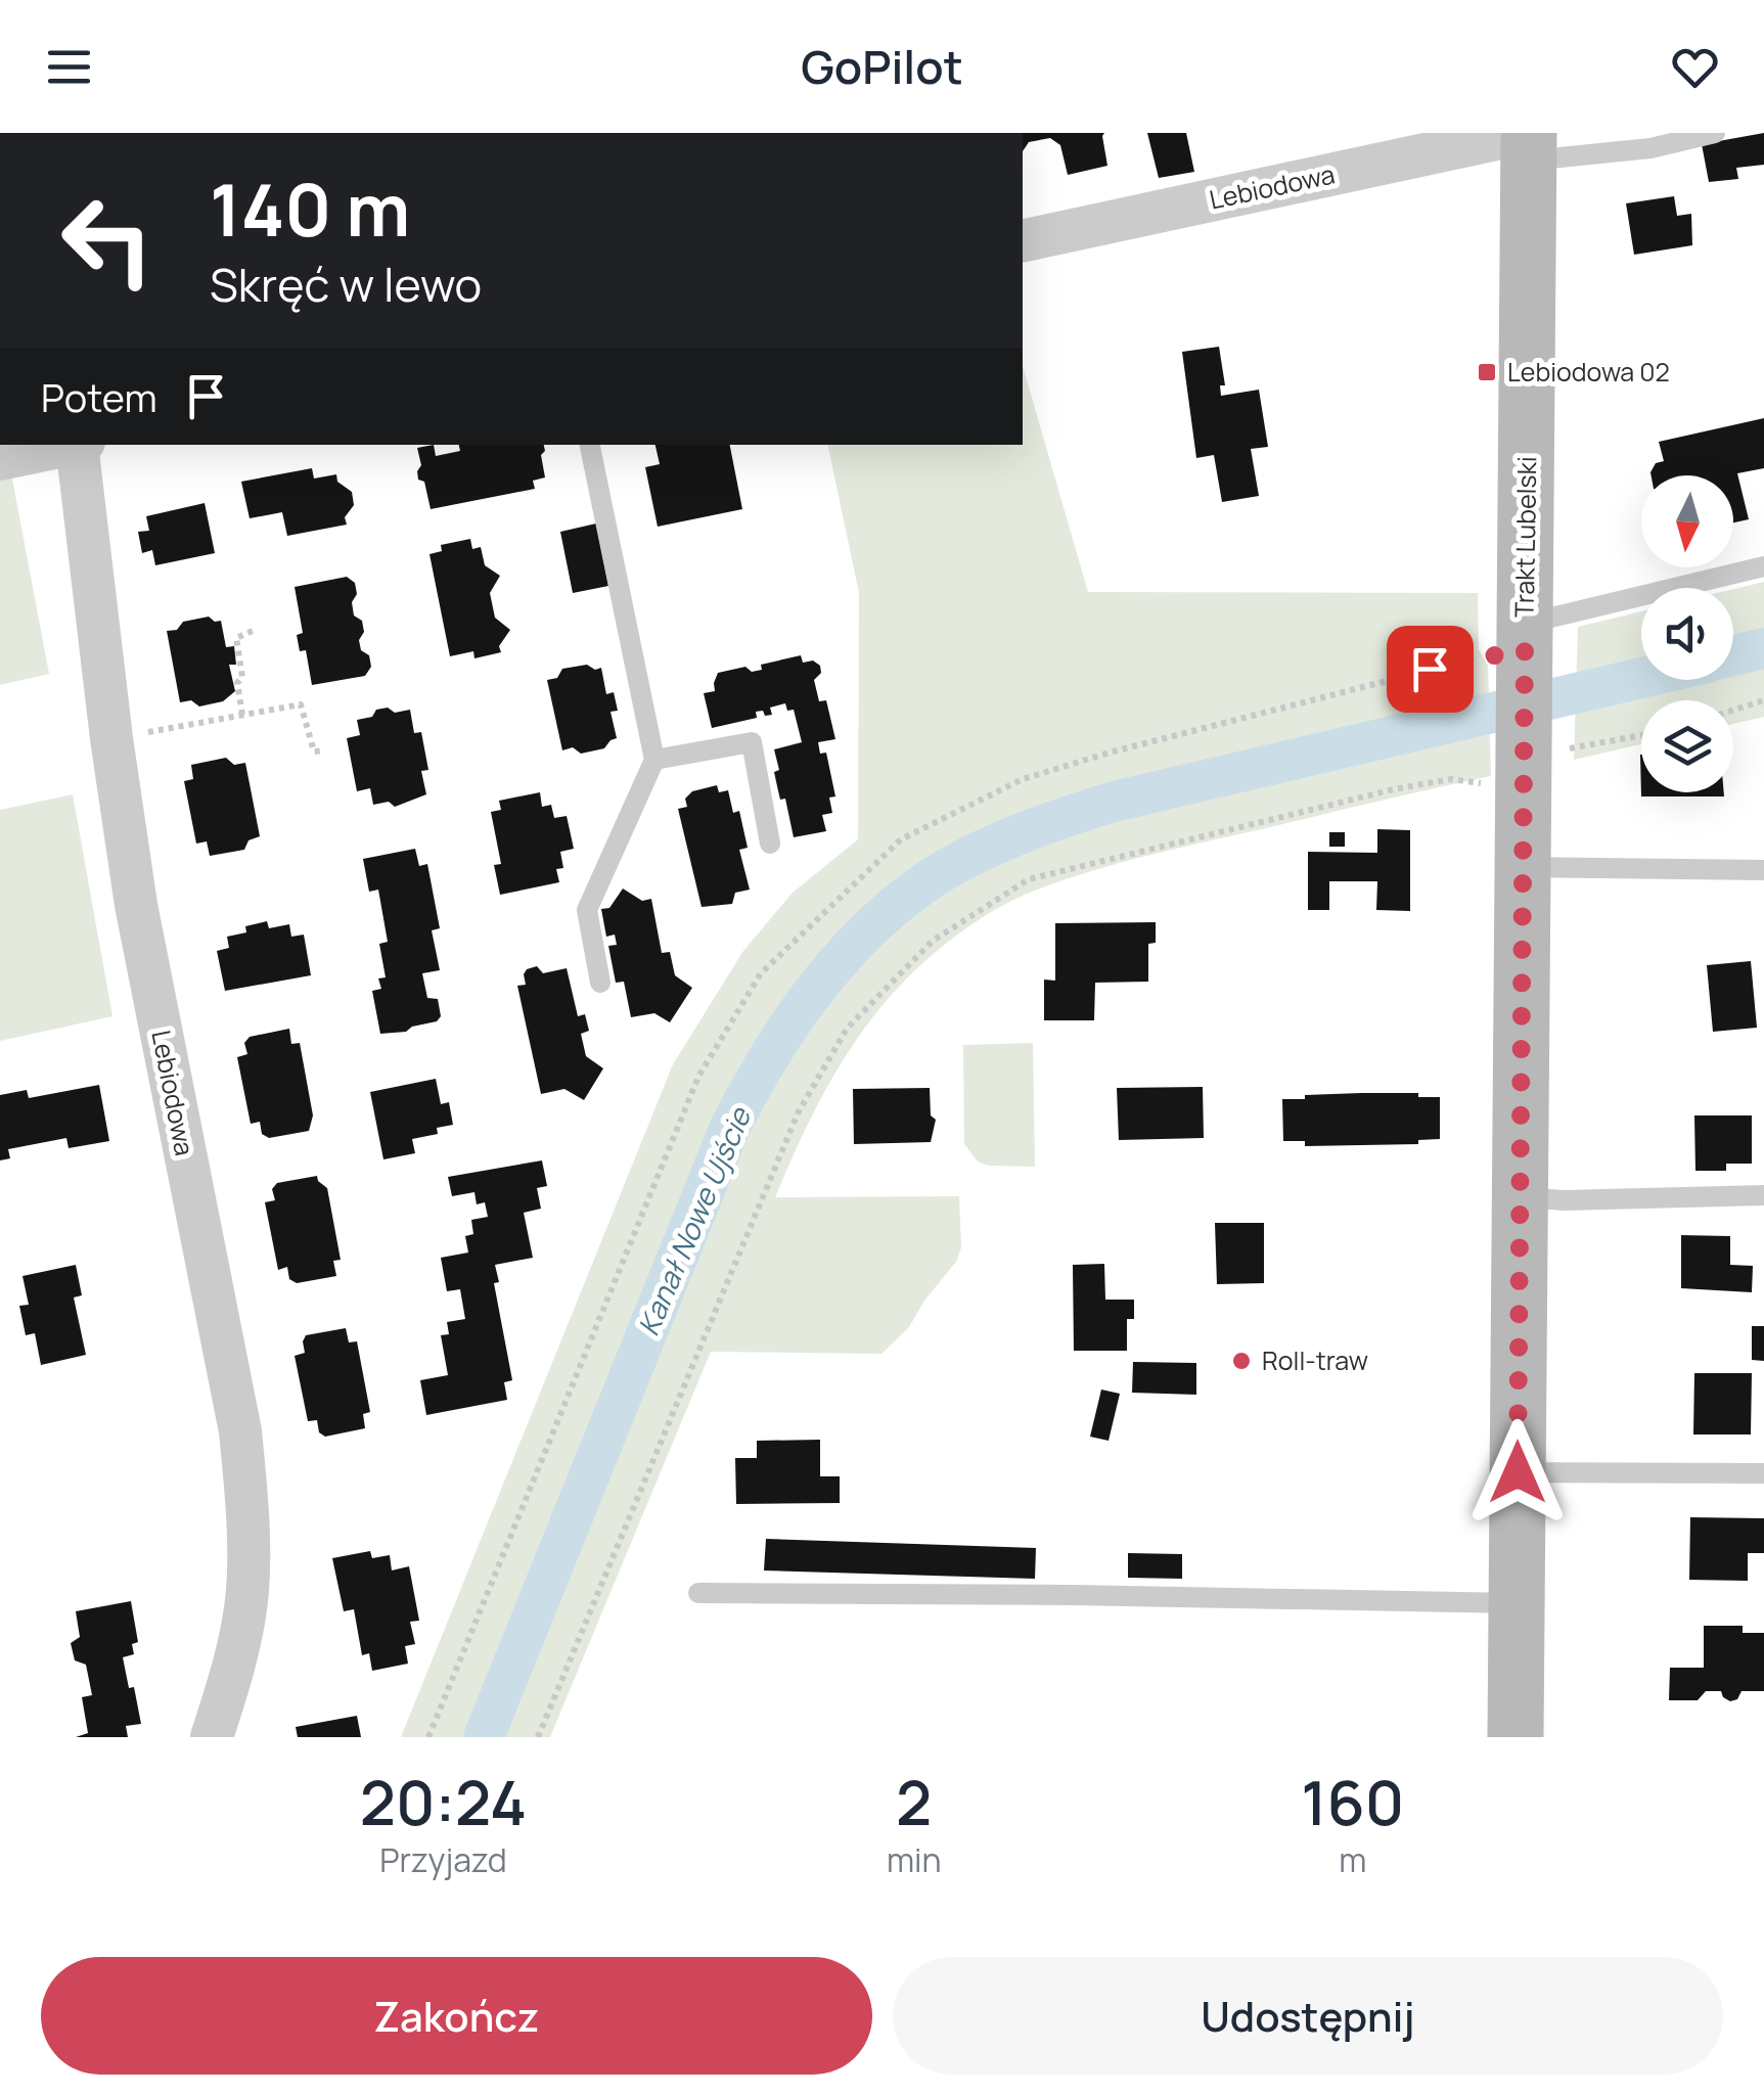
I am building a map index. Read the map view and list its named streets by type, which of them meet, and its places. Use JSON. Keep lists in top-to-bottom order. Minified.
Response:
{"streets":{"street":["Lebiodowa","Trakt Lubelski"]},"crossings":[["Lebiodowa","Trakt Lubelski"]],"water":["Kanał Nowe Ujście"],"places":{"transit":["Lebiodowa 02"],"other":["Roll-traw"]},"north":"bottom","page":{"header":"GoPilot","turn":["140 m","Skręć w lewo"],"then":"Potem","eta":["20:24","Przyjazd","2","min","160","m"],"buttons":["Zakończ","Udostępnij"]}}
